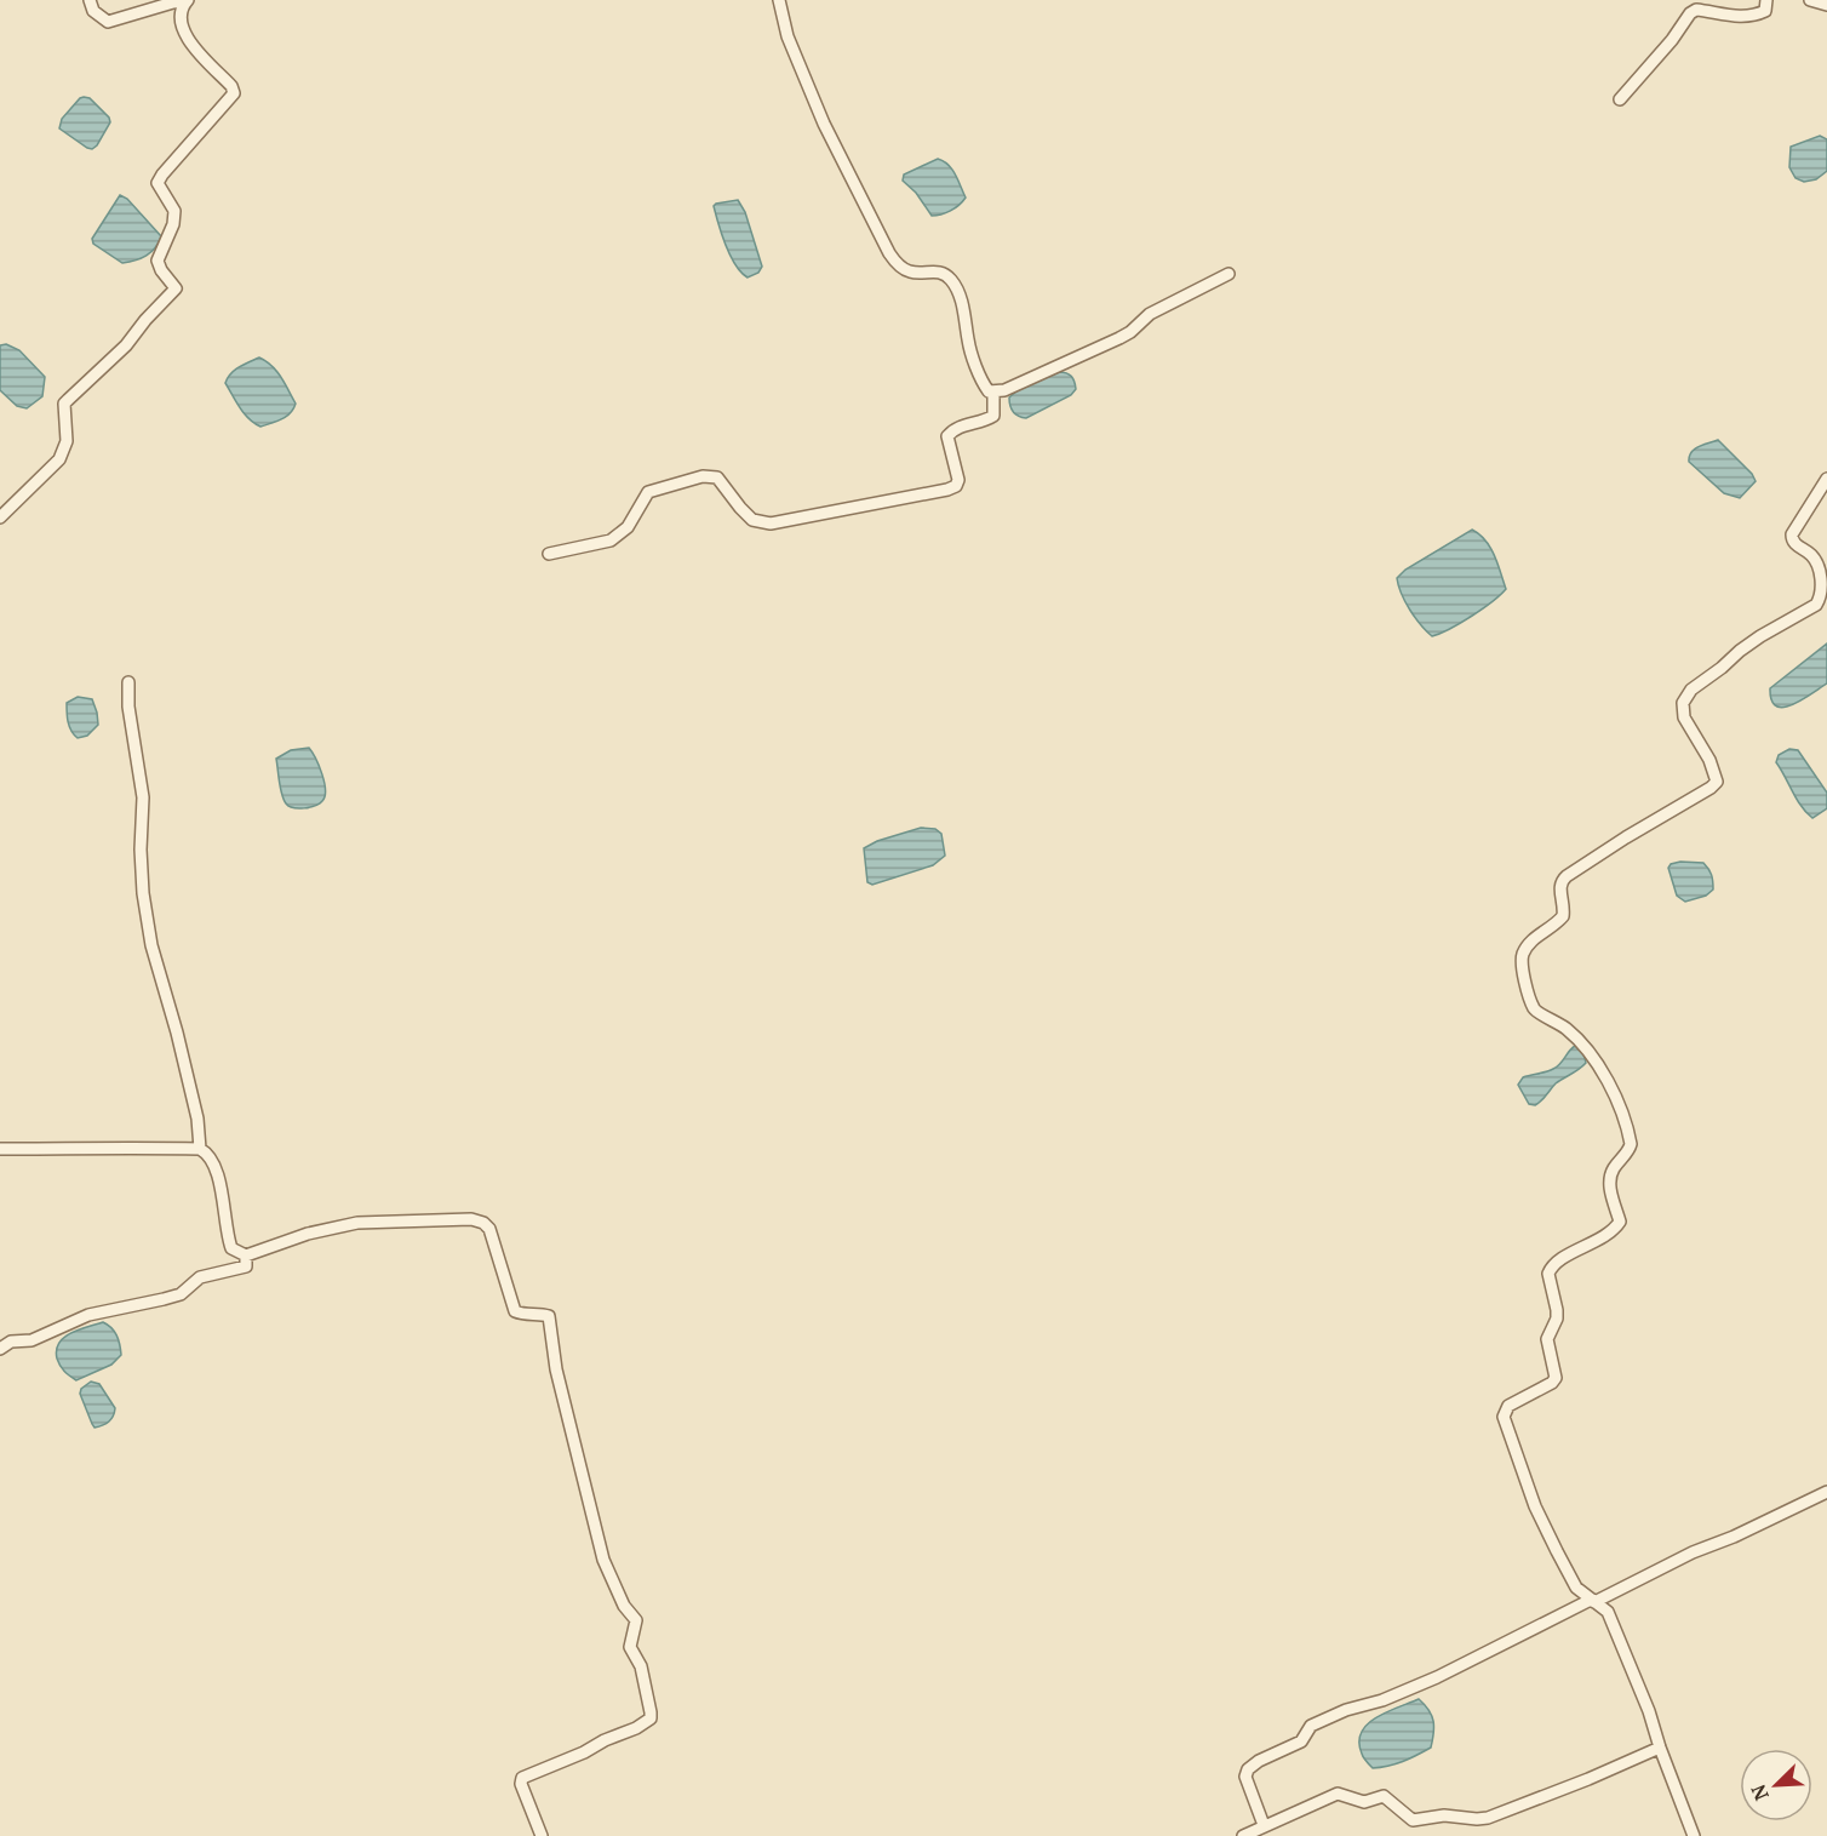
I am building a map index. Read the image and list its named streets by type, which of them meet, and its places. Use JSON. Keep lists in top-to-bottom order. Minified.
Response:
{"north":"bottom left"}
